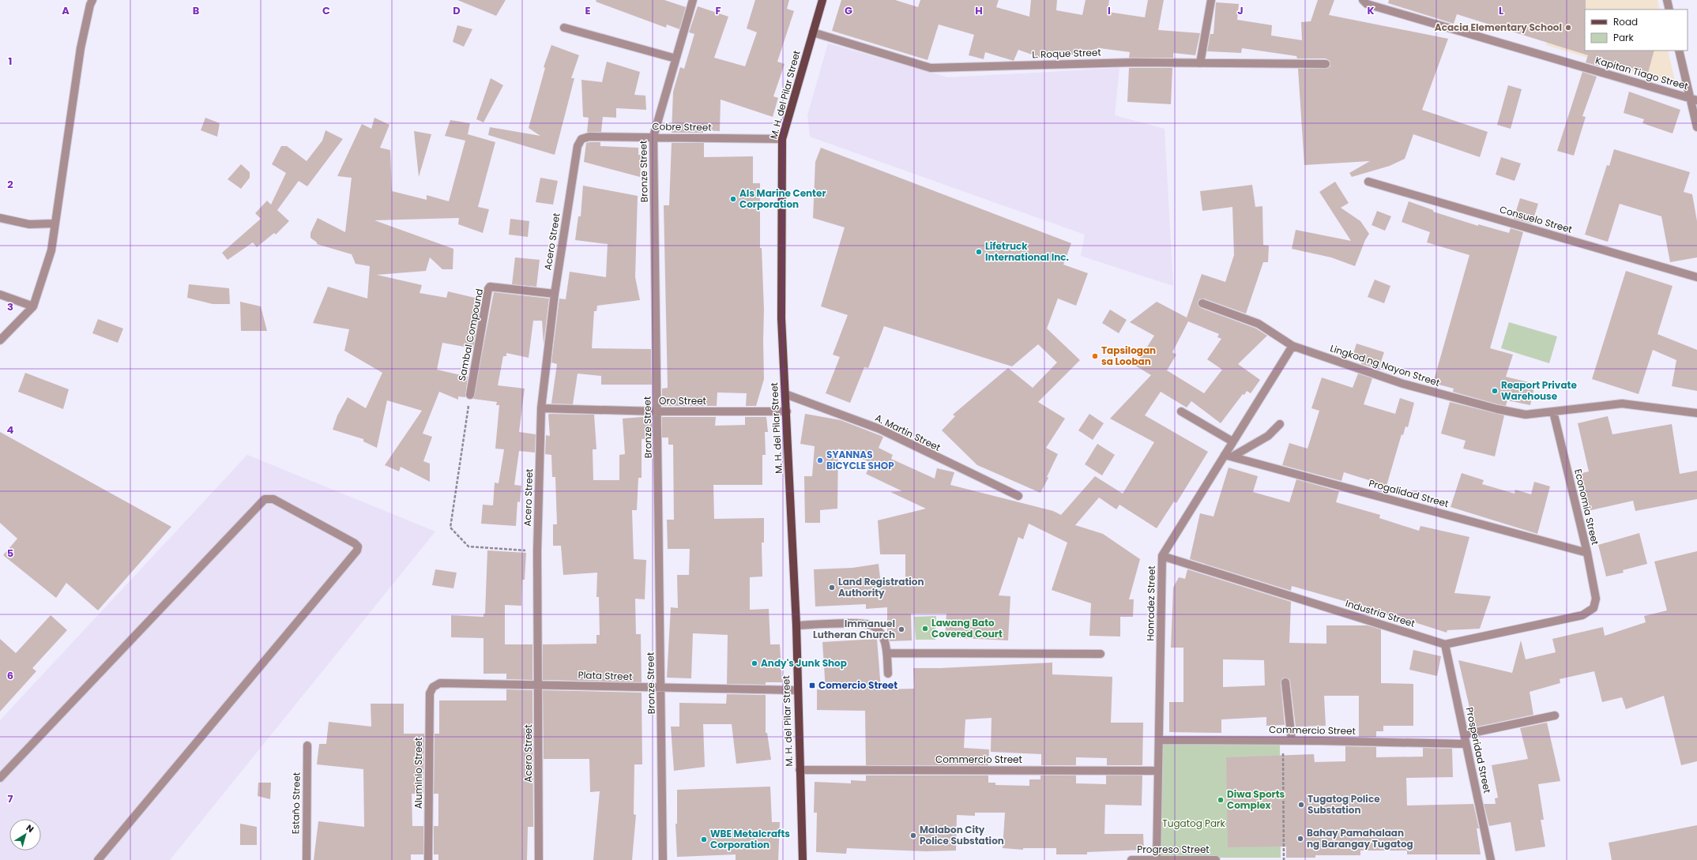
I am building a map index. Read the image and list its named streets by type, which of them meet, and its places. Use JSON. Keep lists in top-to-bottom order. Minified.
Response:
{"streets":{"main road":["M. H. del Pilar Street"],"street":["L. Roque Street","Kapitan Tiago Street","Cobre Street","Bronze Street","Consuelo Street","Acero Street","Sambal Compound","Lingkod ng Nayon Street","Oro Street","A. Martin Street","Progalidad Street","Economia Street","Honradez Street","Industria Street","Plata Street","Commercio Street","Prosperidad Street","Aluminio Street","Estaño Street","Progreso Street"]},"crossings":[["L. Roque Street","M. H. del Pilar Street"],["M. H. del Pilar Street","Cobre Street"],["M. H. del Pilar Street","Oro Street"],["M. H. del Pilar Street","A. Martin Street"],["M. H. del Pilar Street","Plata Street"],["M. H. del Pilar Street","Commercio Street"],["Cobre Street","Bronze Street"],["Cobre Street","Acero Street"],["Bronze Street","Oro Street"],["Bronze Street","Plata Street"],["Acero Street","Sambal Compound"],["Acero Street","Oro Street"],["Acero Street","Plata Street"],["Lingkod ng Nayon Street","Economia Street"],["Lingkod ng Nayon Street","Honradez Street"],["Progalidad Street","Economia Street"],["Progalidad Street","Honradez Street"],["Economia Street","Industria Street"],["Honradez Street","Industria Street"],["Honradez Street","Commercio Street"],["Honradez Street","Progreso Street"],["Industria Street","Prosperidad Street"],["Plata Street","Aluminio Street"],["Commercio Street","Prosperidad Street"]],"parks":["Tugatog Park"],"places":{"other":["Acacia Elementary School","Als Marine Center Corporation","Lifetruck International Inc.","Tapsilogan sa Looban","Reaport Private Warehouse","SYANNAS BICYCLE SHOP","Land Registration Authority","Lawang Bato Covered Court","Immanuel Lutheran Church","Andy's Junk Shop","Diwa Sports Complex","Tugatog Police Substation","Malabon City Police Substation","Bahay Pamahalaan ng Barangay Tugatog","WBE Metalcrafts Corporation"],"transit":["Comercio Street"]},"legend":["Road","Park"],"north":"top right","grid":{"columns":["A","B","C","D","E","F","G","H","I","J","K","L"],"rows":["1","2","3","4","5","6","7"]}}
